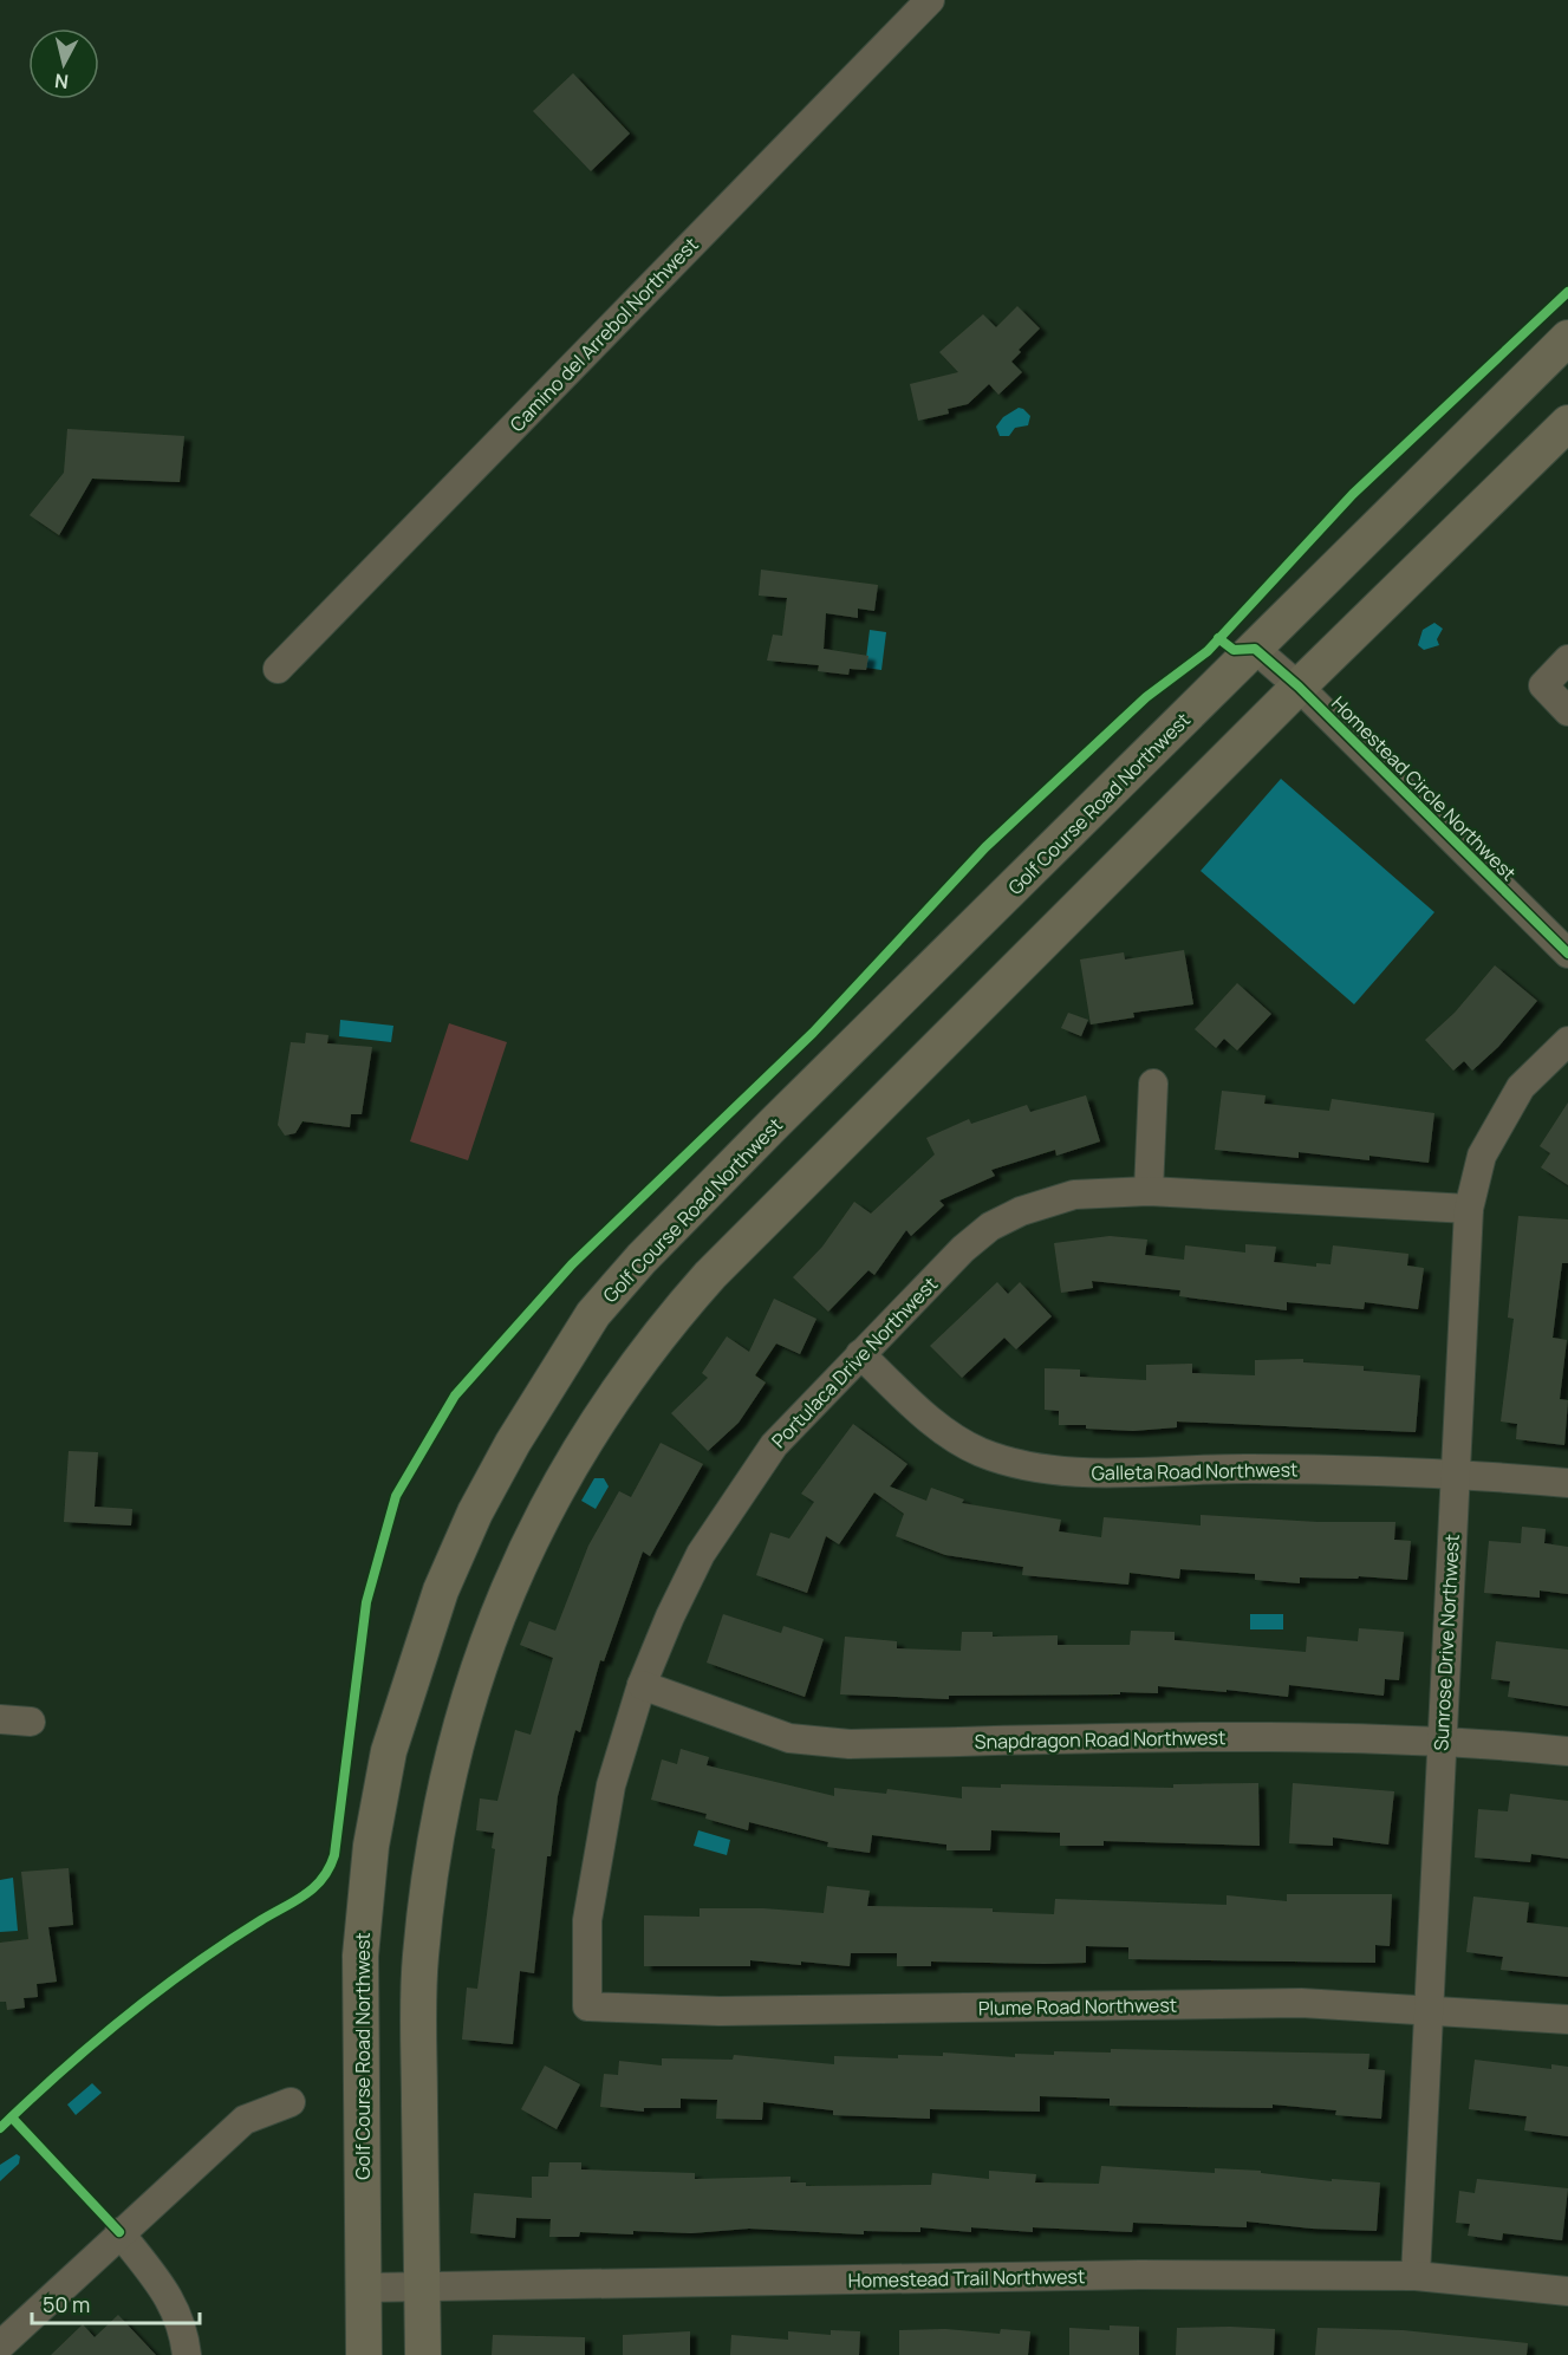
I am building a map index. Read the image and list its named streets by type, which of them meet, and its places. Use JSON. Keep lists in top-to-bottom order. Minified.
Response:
{"streets":{"main road":["Golf Course Road Northwest"],"street":["Camino del Arrebol Northwest","Homestead Circle Northwest","Portulaca Drive Northwest","Galleta Road Northwest","Sunrose Drive Northwest","Snapdragon Road Northwest","Plume Road Northwest","Homestead Trail Northwest"]},"crossings":[["Homestead Circle Northwest","Golf Course Road Northwest"],["Golf Course Road Northwest","Homestead Trail Northwest"],["Portulaca Drive Northwest","Galleta Road Northwest"],["Portulaca Drive Northwest","Sunrose Drive Northwest"],["Portulaca Drive Northwest","Snapdragon Road Northwest"],["Portulaca Drive Northwest","Plume Road Northwest"],["Galleta Road Northwest","Sunrose Drive Northwest"],["Sunrose Drive Northwest","Snapdragon Road Northwest"],["Sunrose Drive Northwest","Plume Road Northwest"],["Sunrose Drive Northwest","Homestead Trail Northwest"]],"scale_bar":"50 m","north":"bottom"}
